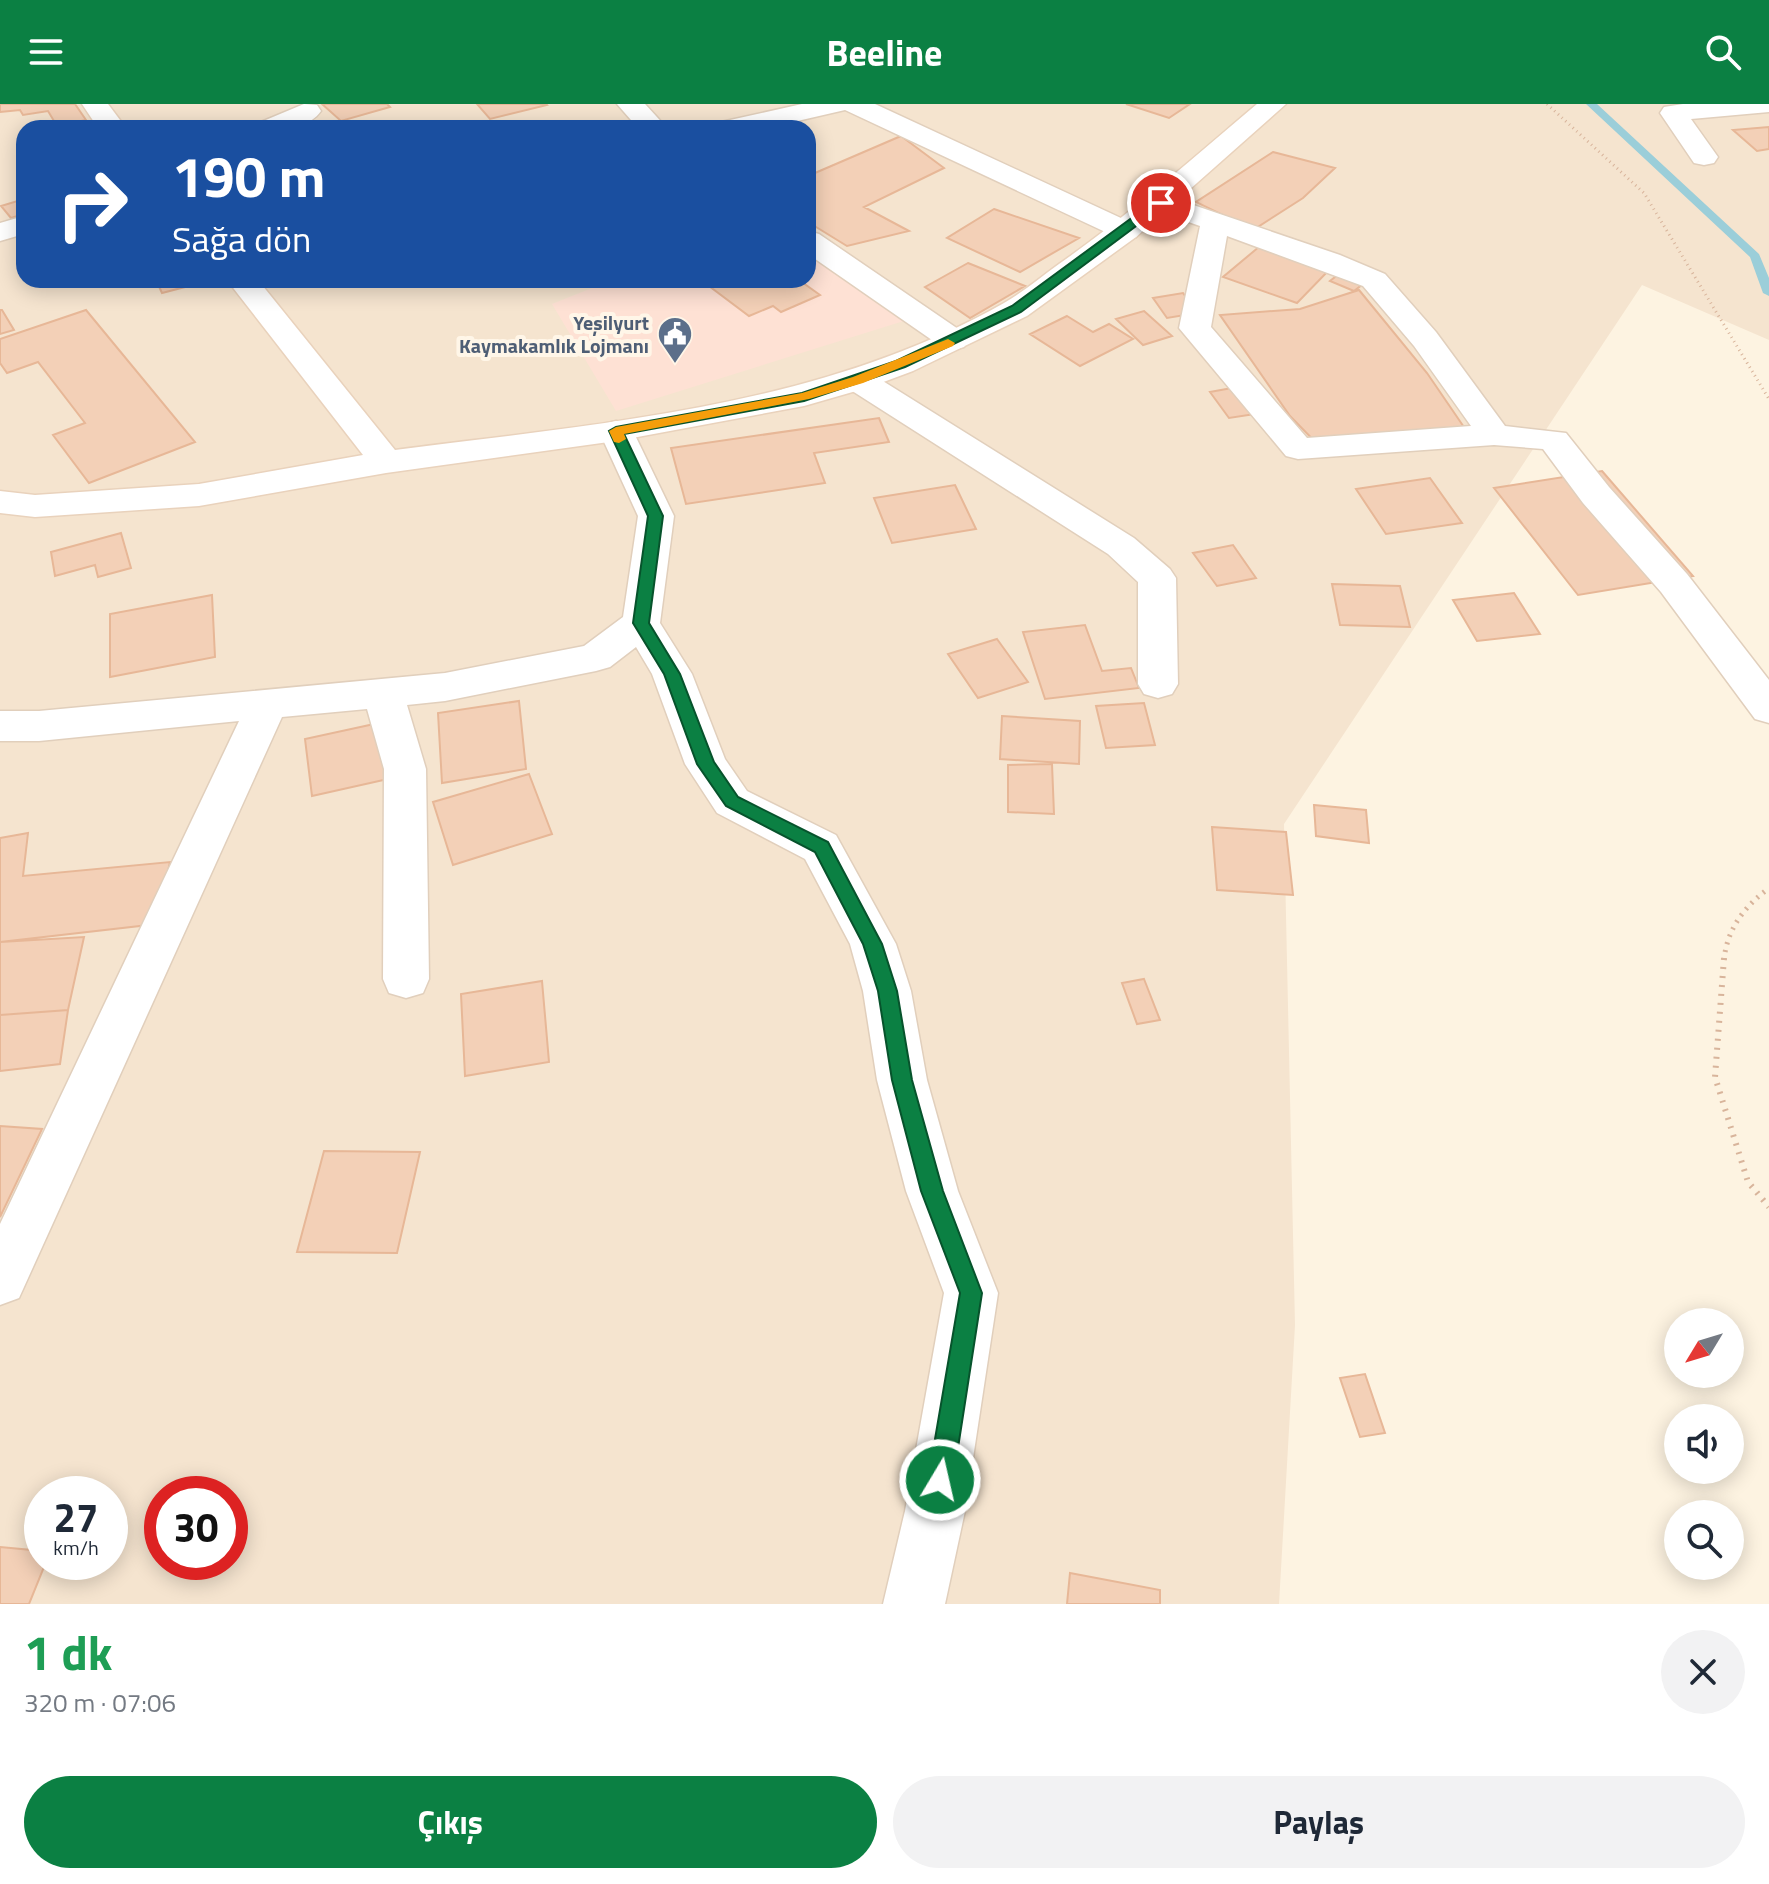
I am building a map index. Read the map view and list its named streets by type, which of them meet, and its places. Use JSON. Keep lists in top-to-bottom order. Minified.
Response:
{"places":{"public building":["Yeşilyurt Kaymakamlık Lojmanı"]},"north":"bottom left","page":{"header":"Beeline","turn":["190 m","Sağa dön"],"speed":"27 km/h","limit":"30","heading":["1 dk","320 m · 07:06"],"buttons":["Çıkış","Paylaş"]}}
